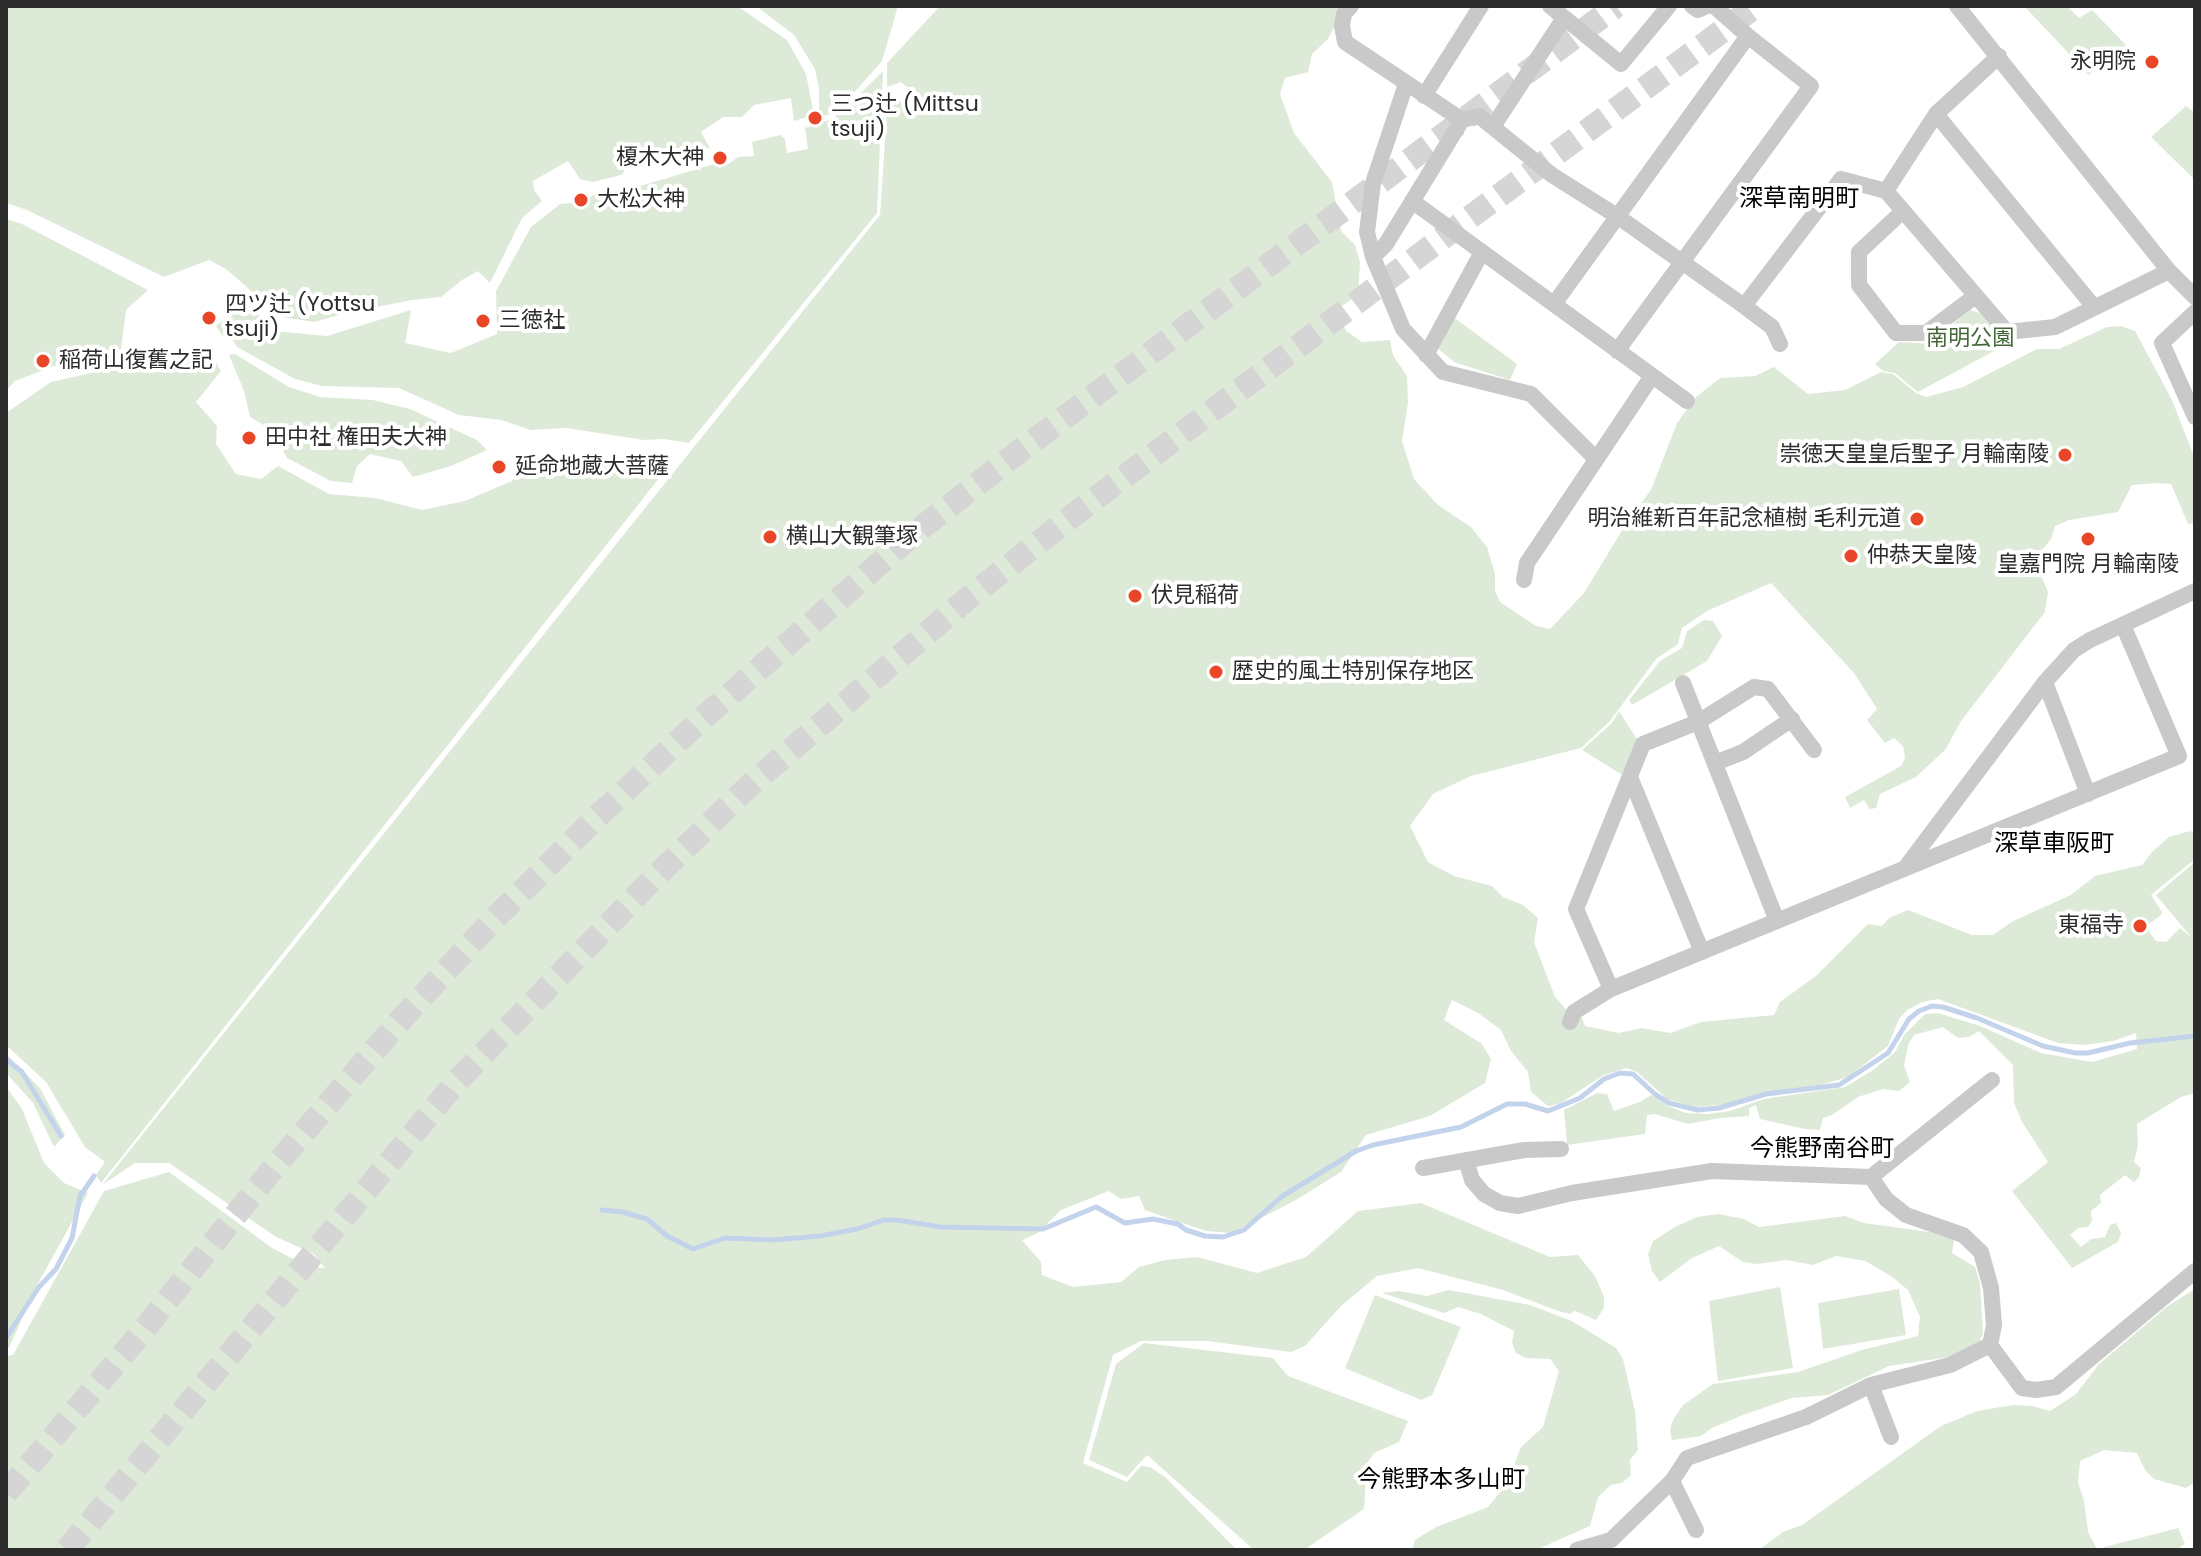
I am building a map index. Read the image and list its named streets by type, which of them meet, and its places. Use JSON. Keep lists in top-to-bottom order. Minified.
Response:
{"districts":["深草南明町","深草車阪町","今熊野南谷町","今熊野本多山町"],"parks":["南明公園"],"places":["永明院","三つ辻 (Mittsu tsuji)","榎木大神","大松大神","四ツ辻 (Yottsu tsuji)","三徳社","稲荷山復舊之記","田中社 権田夫大神","崇徳天皇皇后聖子 月輪南陵","延命地蔵大菩薩","明治維新百年記念植樹 毛利元道","横山大観筆塚","皇嘉門院 月輪南陵","仲恭天皇陵","伏見稲荷","歴史的風土特別保存地区","東福寺"]}
